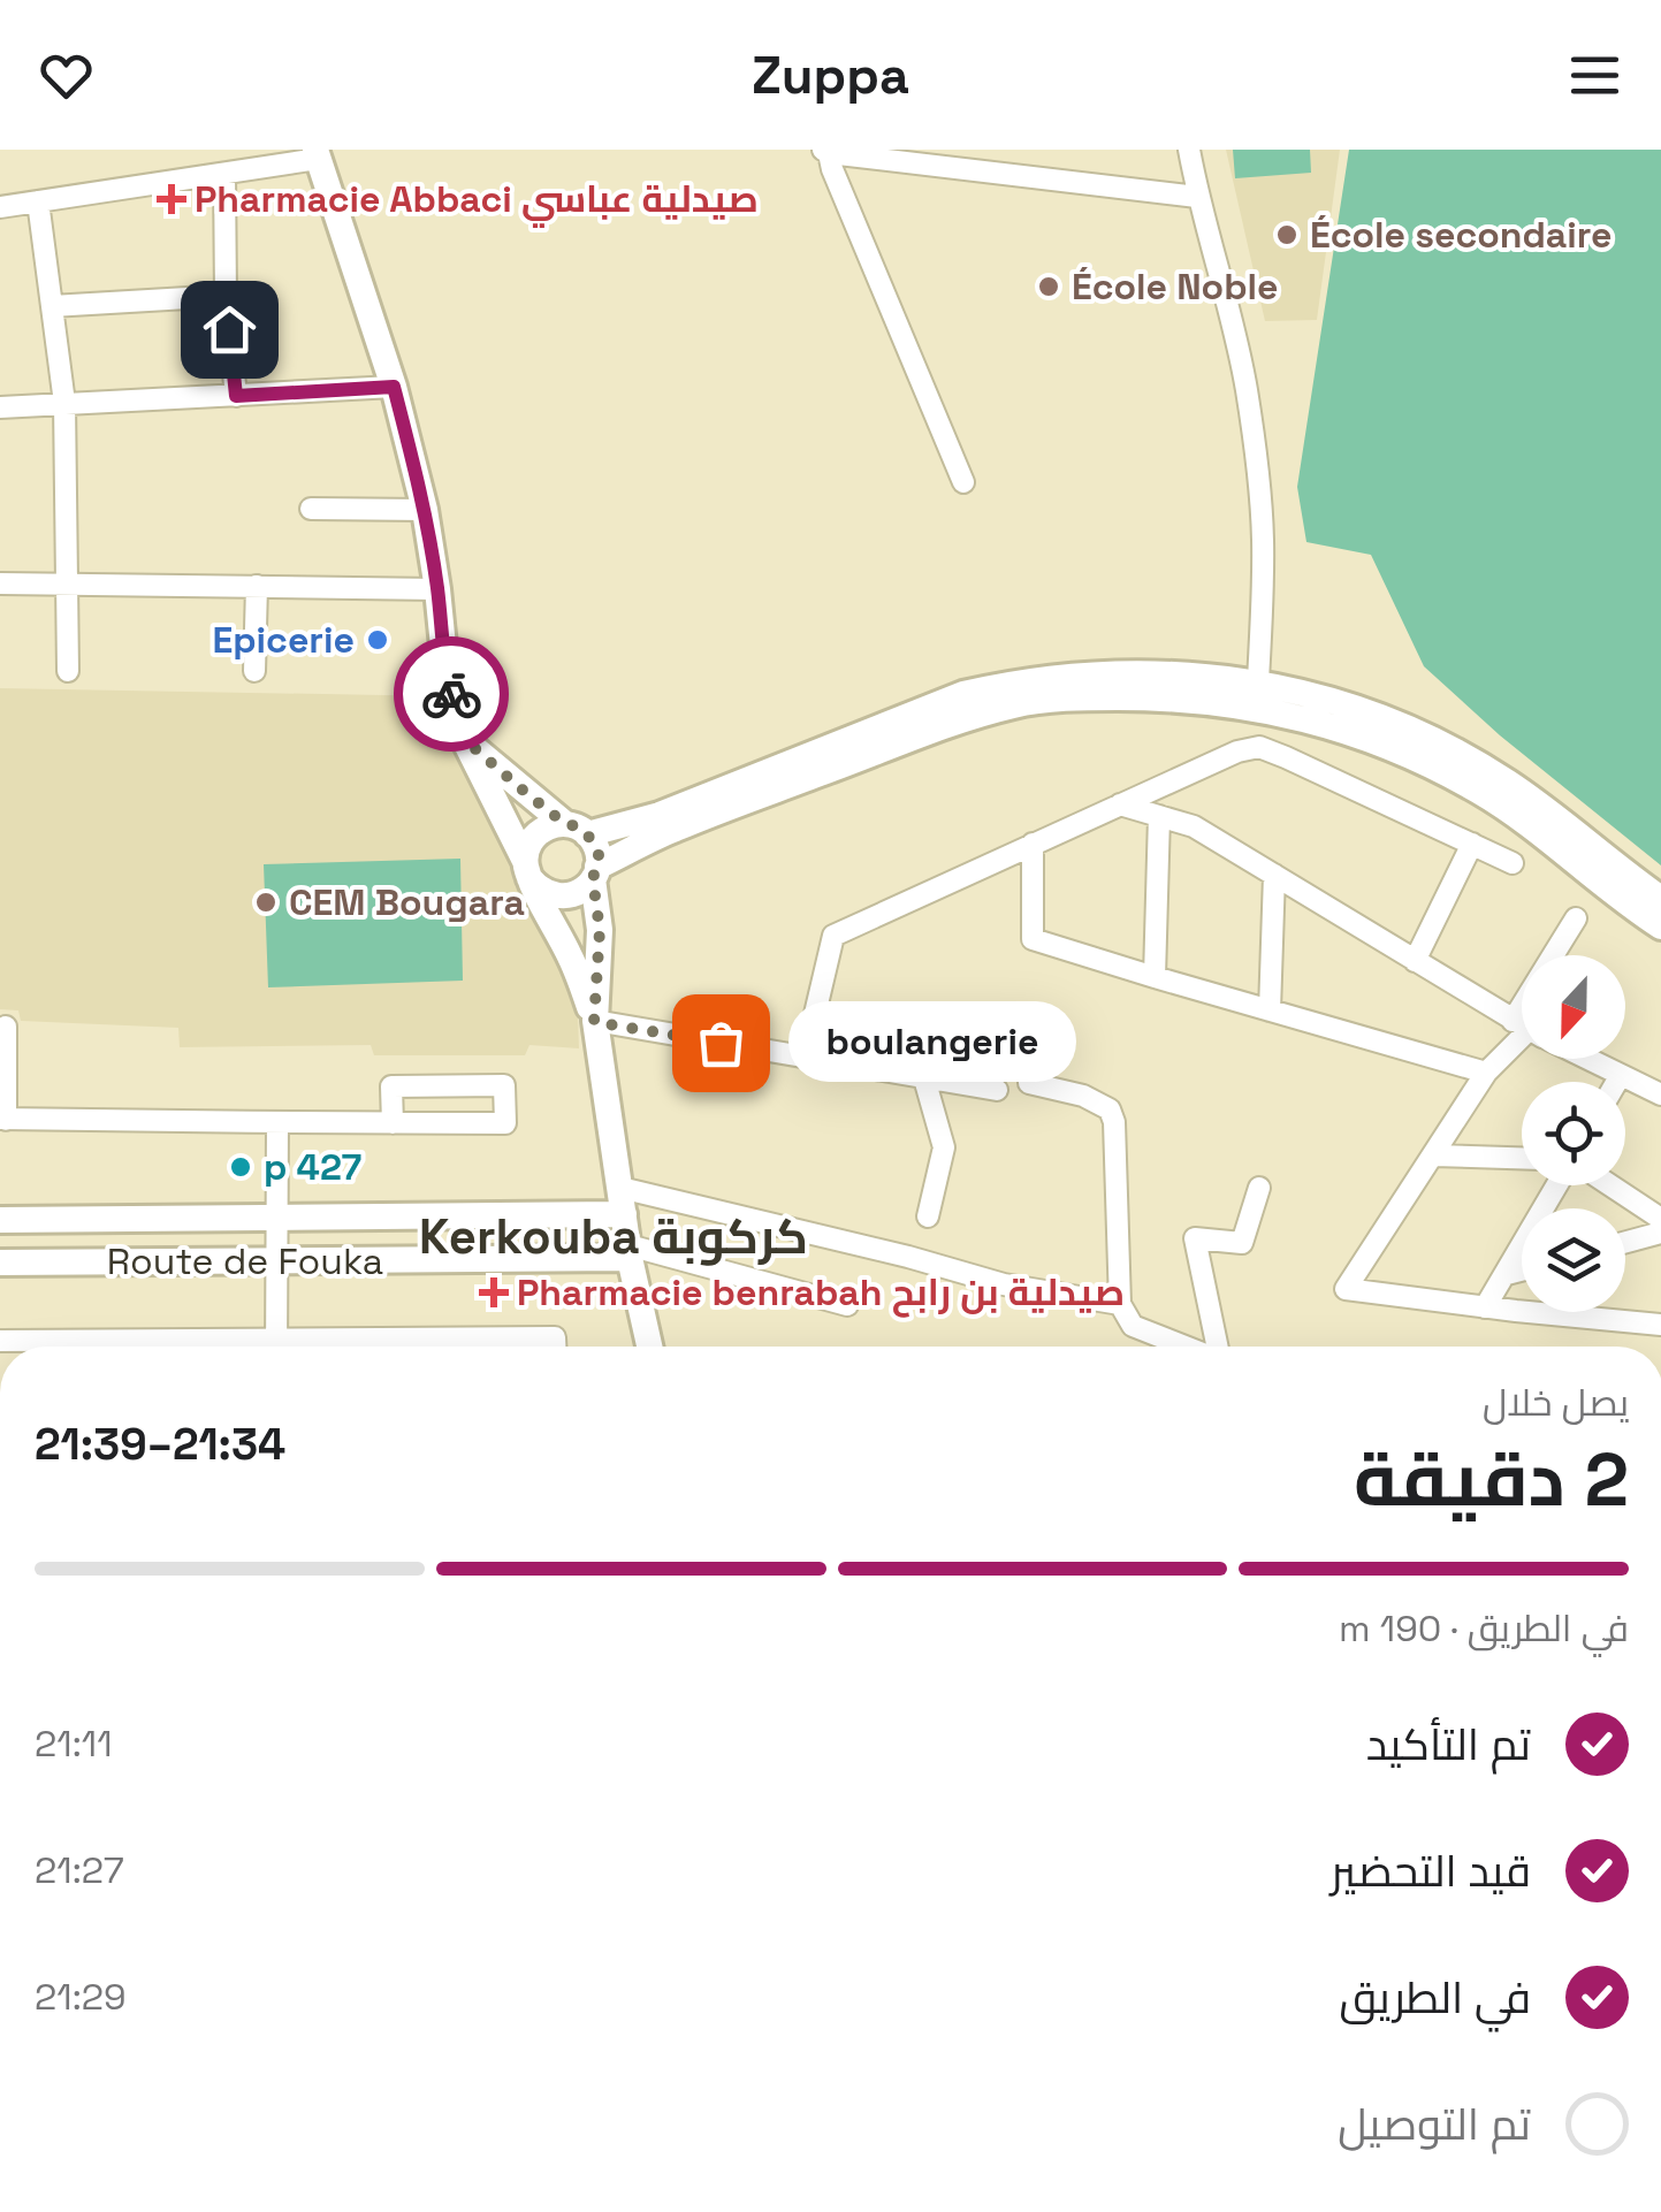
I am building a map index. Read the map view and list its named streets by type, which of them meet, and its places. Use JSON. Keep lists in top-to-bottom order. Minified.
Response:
{"streets":{"main road":["Route de Fouka"]},"districts":["Kerkouba كركوبة"],"places":{"health":["Pharmacie Abbaci صيدلية عباسي","Pharmacie benrabah صيدلية بن رابح"],"other":["École secondaire","École Noble","Epicerie","CEM Bougara","boulangerie","p 427"]},"north":"bottom","page":{"header":"Zuppa","bubble":"boulangerie","heading":["2 دقيقة","يصل خلال","21:34–21:39"],"bar":"في الطريق · 190 m","list":[["تم التأكيد","21:11"],["قيد التحضير","21:27"],["في الطريق","21:29"],"تم التوصيل"]}}
